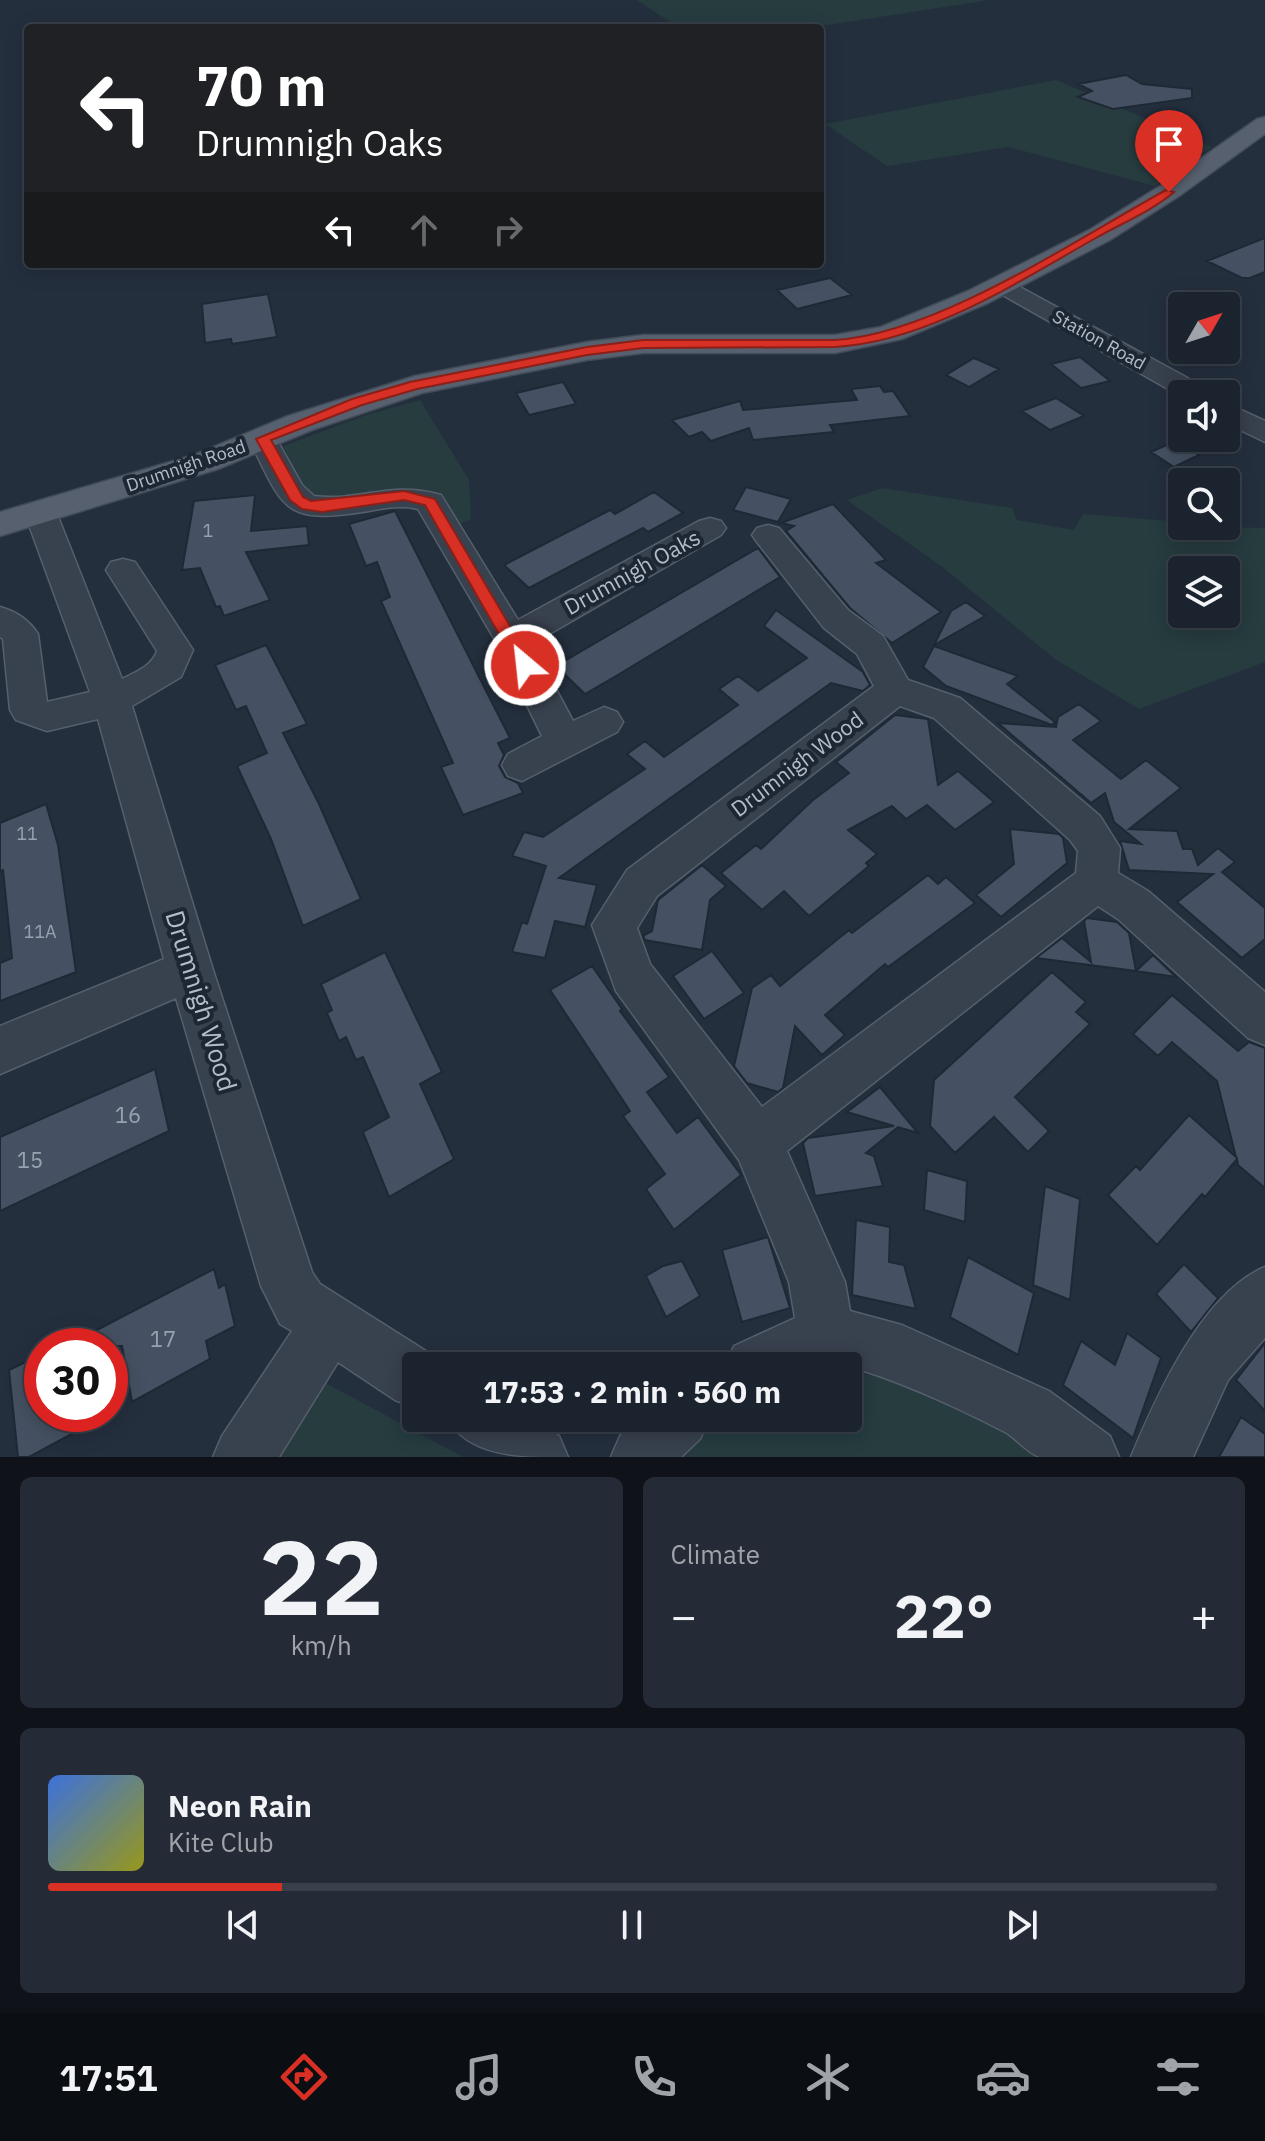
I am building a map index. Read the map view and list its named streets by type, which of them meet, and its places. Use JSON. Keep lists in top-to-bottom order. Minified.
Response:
{"streets":{"main road":["Drumnigh Road"],"street":["Station Road","Drumnigh Oaks","Drumnigh Wood"]},"crossings":[["Station Road","Drumnigh Road"],["Drumnigh Road","Drumnigh Wood"]],"house_numbers":["1","11","11A","16","15","17"],"north":"top right","page":{"turn":["70 m","Drumnigh Oaks"],"limit":"30","trip":"17:53 · 2 min · 560 m","tile":[["22","km/h"],"Climate"],"heat":["−","22°","+"],"song":["Neon Rain","Kite Club"],"tabs":"17:51"}}
